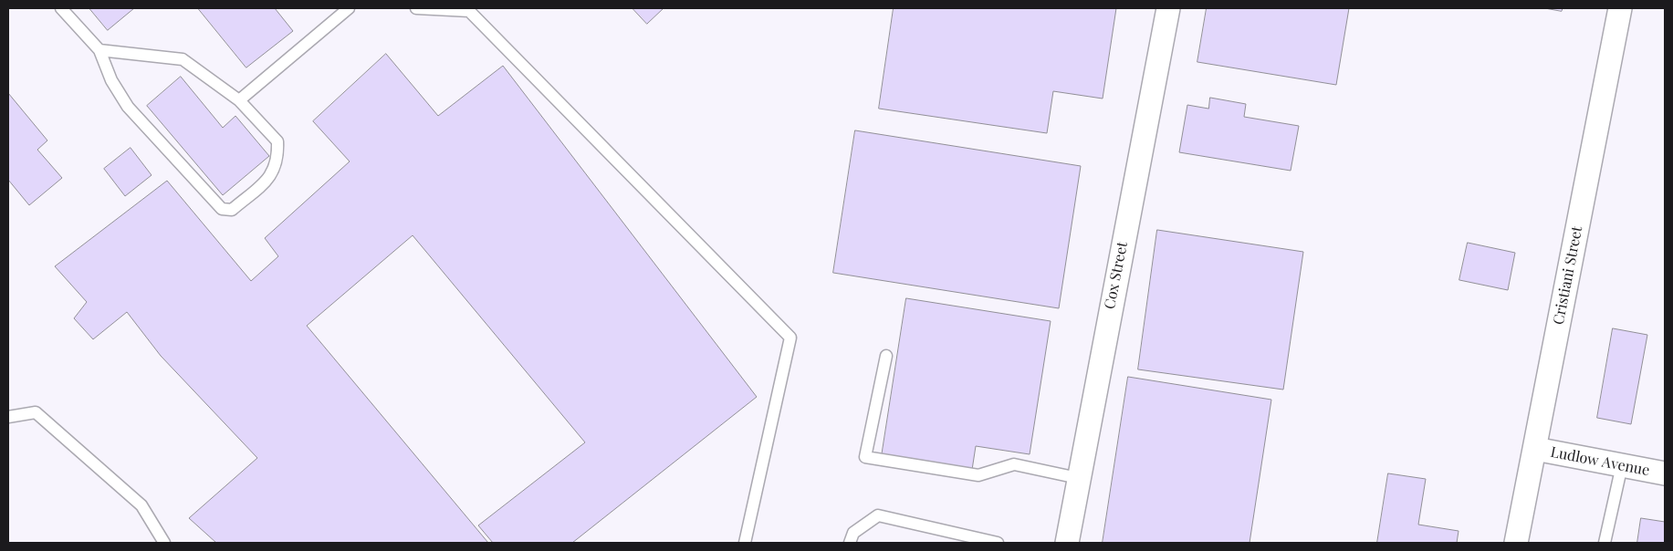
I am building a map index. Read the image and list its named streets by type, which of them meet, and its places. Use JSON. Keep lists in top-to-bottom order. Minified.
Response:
{"streets":{"street":["Cox Street","Cristiani Street","Ludlow Avenue"]},"crossings":[["Cristiani Street","Ludlow Avenue"]]}
